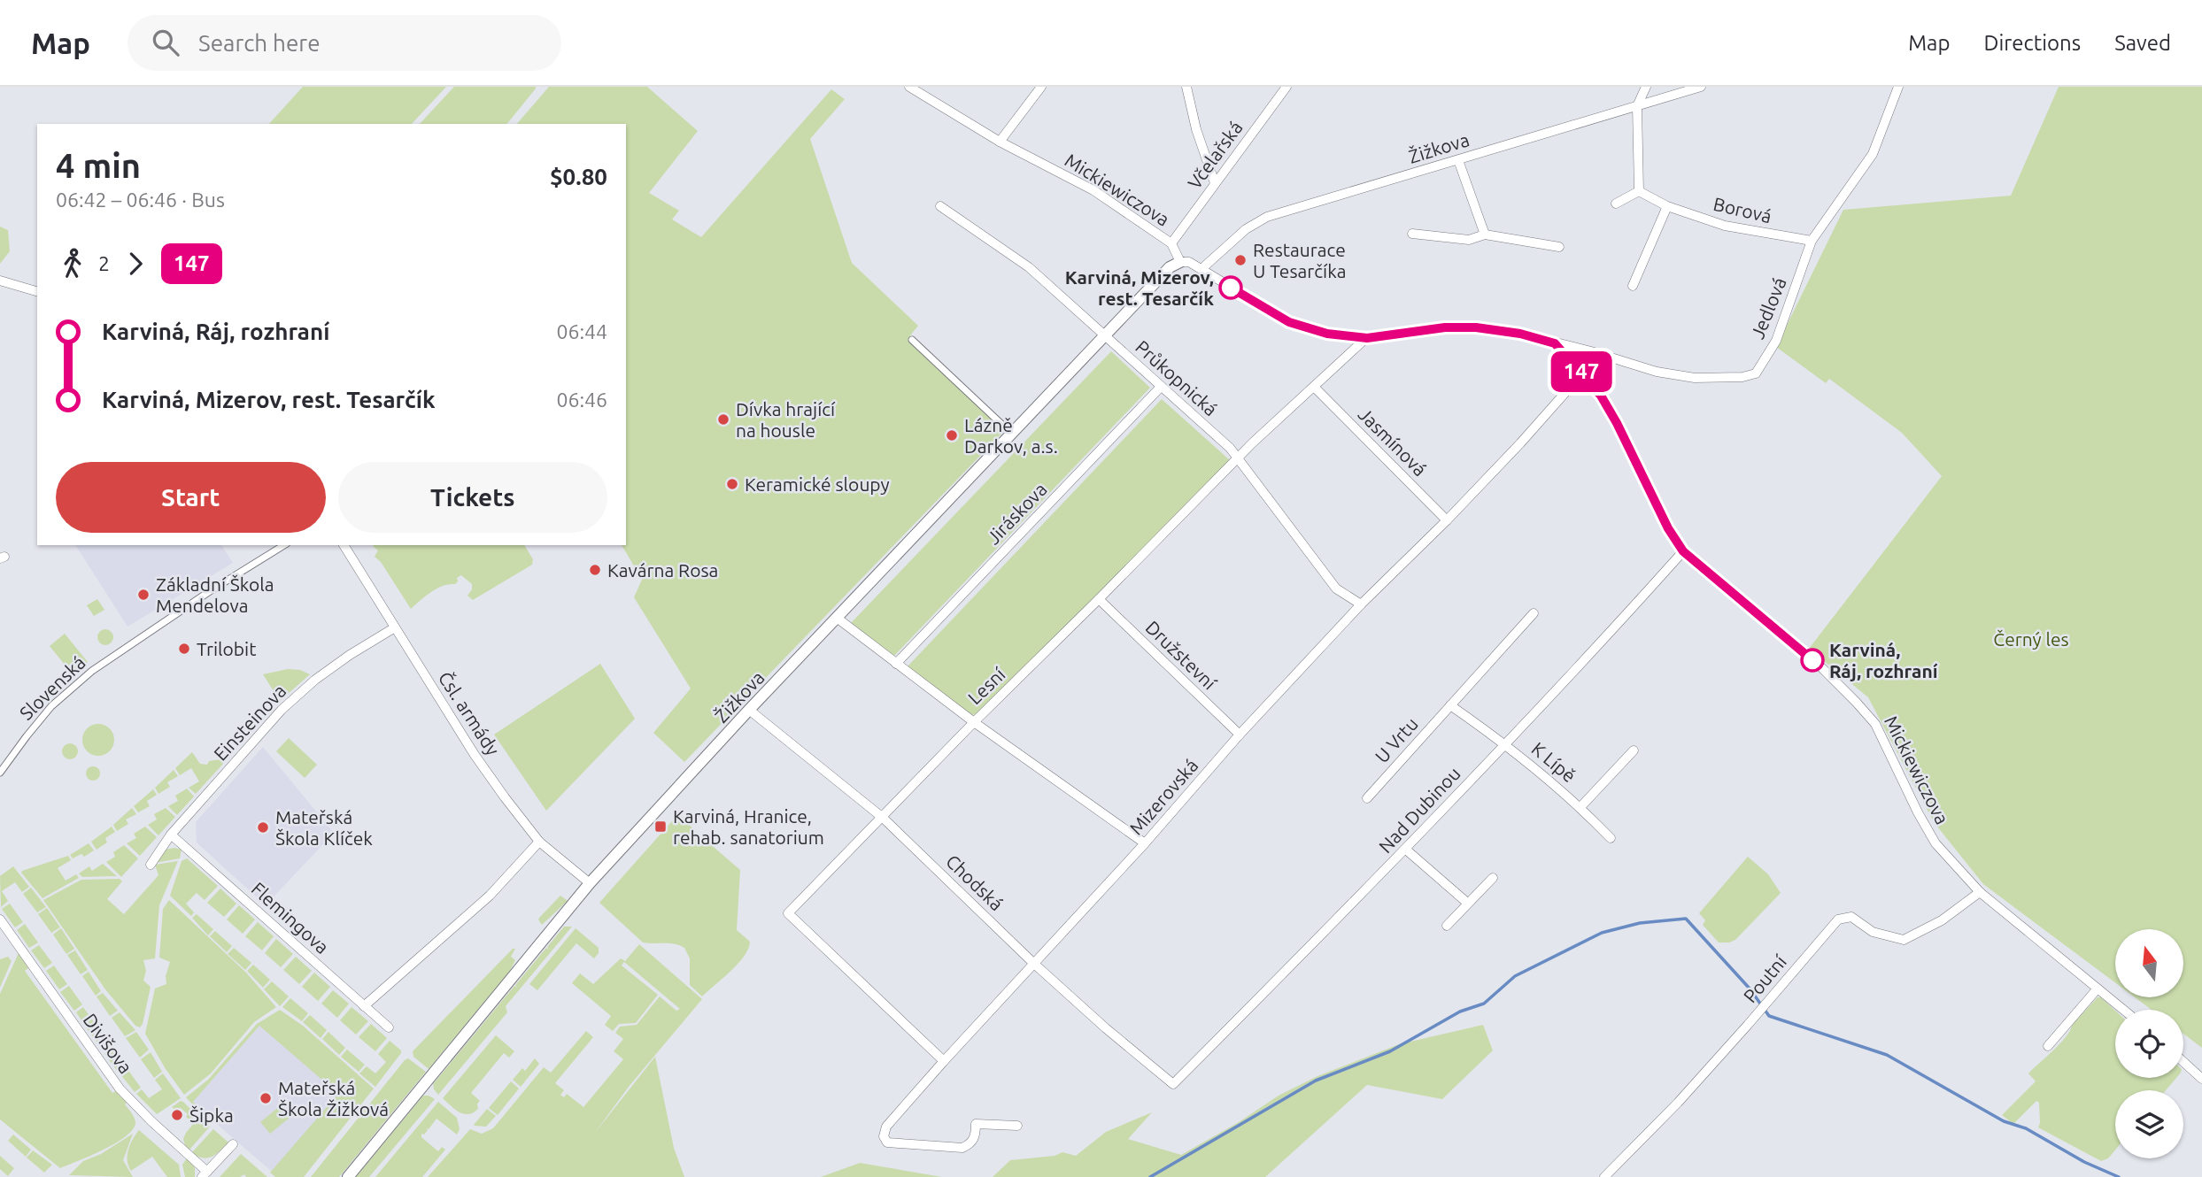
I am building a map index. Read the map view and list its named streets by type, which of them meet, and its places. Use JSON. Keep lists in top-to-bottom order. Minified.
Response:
{"streets":{"street":["Žižkova","Včelařská","Mickiewiczova","Borová","Jedlová","Průkopnická","Jasmínová","Jiráskova","Družstevní","Lesní","Slovenská","Čsl. armády","Einsteinova","U Vrtu","K Lípě","Mizerovská","Nad Dubinou","Chodská","Flemingova","Poutní","Divišova"]},"crossings":[["Žižkova","Mickiewiczova"],["Žižkova","Průkopnická"],["Žižkova","Čsl. armády"],["Žižkova","Chodská"],["Včelařská","Mickiewiczova"],["Mickiewiczova","Jedlová"],["Mickiewiczova","Mizerovská"],["Mickiewiczova","Nad Dubinou"],["Mickiewiczova","Poutní"],["Borová","Jedlová"],["Průkopnická","Jiráskova"],["Průkopnická","Lesní"],["Průkopnická","Mizerovská"],["Jasmínová","Lesní"],["Jasmínová","Mizerovská"],["Družstevní","Lesní"],["Družstevní","Mizerovská"],["Lesní","Mizerovská"],["Lesní","Chodská"],["Čsl. armády","Einsteinova"],["Einsteinova","Flemingova"],["K Lípě","Nad Dubinou"],["Mizerovská","Chodská"],["Nad Dubinou","Chodská"]],"parks":["Černý les"],"places":{"other":["Restaurace U Tesarčíka","Karviná, Mizerov, rest. Tesarčík","Dívka hrající na housle","Lázně Darkov, a.s.","Keramické sloupy","Kavárna Rosa","Základní Škola Mendelova","Trilobit","Karviná, Ráj, rozhraní","Mateřská Škola Klíček","Mateřská Škola Žižková","Šipka"],"transit":["Karviná, Hranice, rehab. sanatorium"]},"lines":["bus line 147"],"north":"top","page":{"header":"Map","search":"Search here","nav":["Map","Directions","Saved"],"on_map":"147","heading":["4 min","06:42 – 06:46 · Bus","$0.80"],"legs":["2","147"],"list":[{"name":"Karviná, Ráj, rozhraní","value":"06:44"},{"name":"Karviná, Mizerov, rest. Tesarčík","value":"06:46"}],"buttons":["Start","Tickets"]}}
